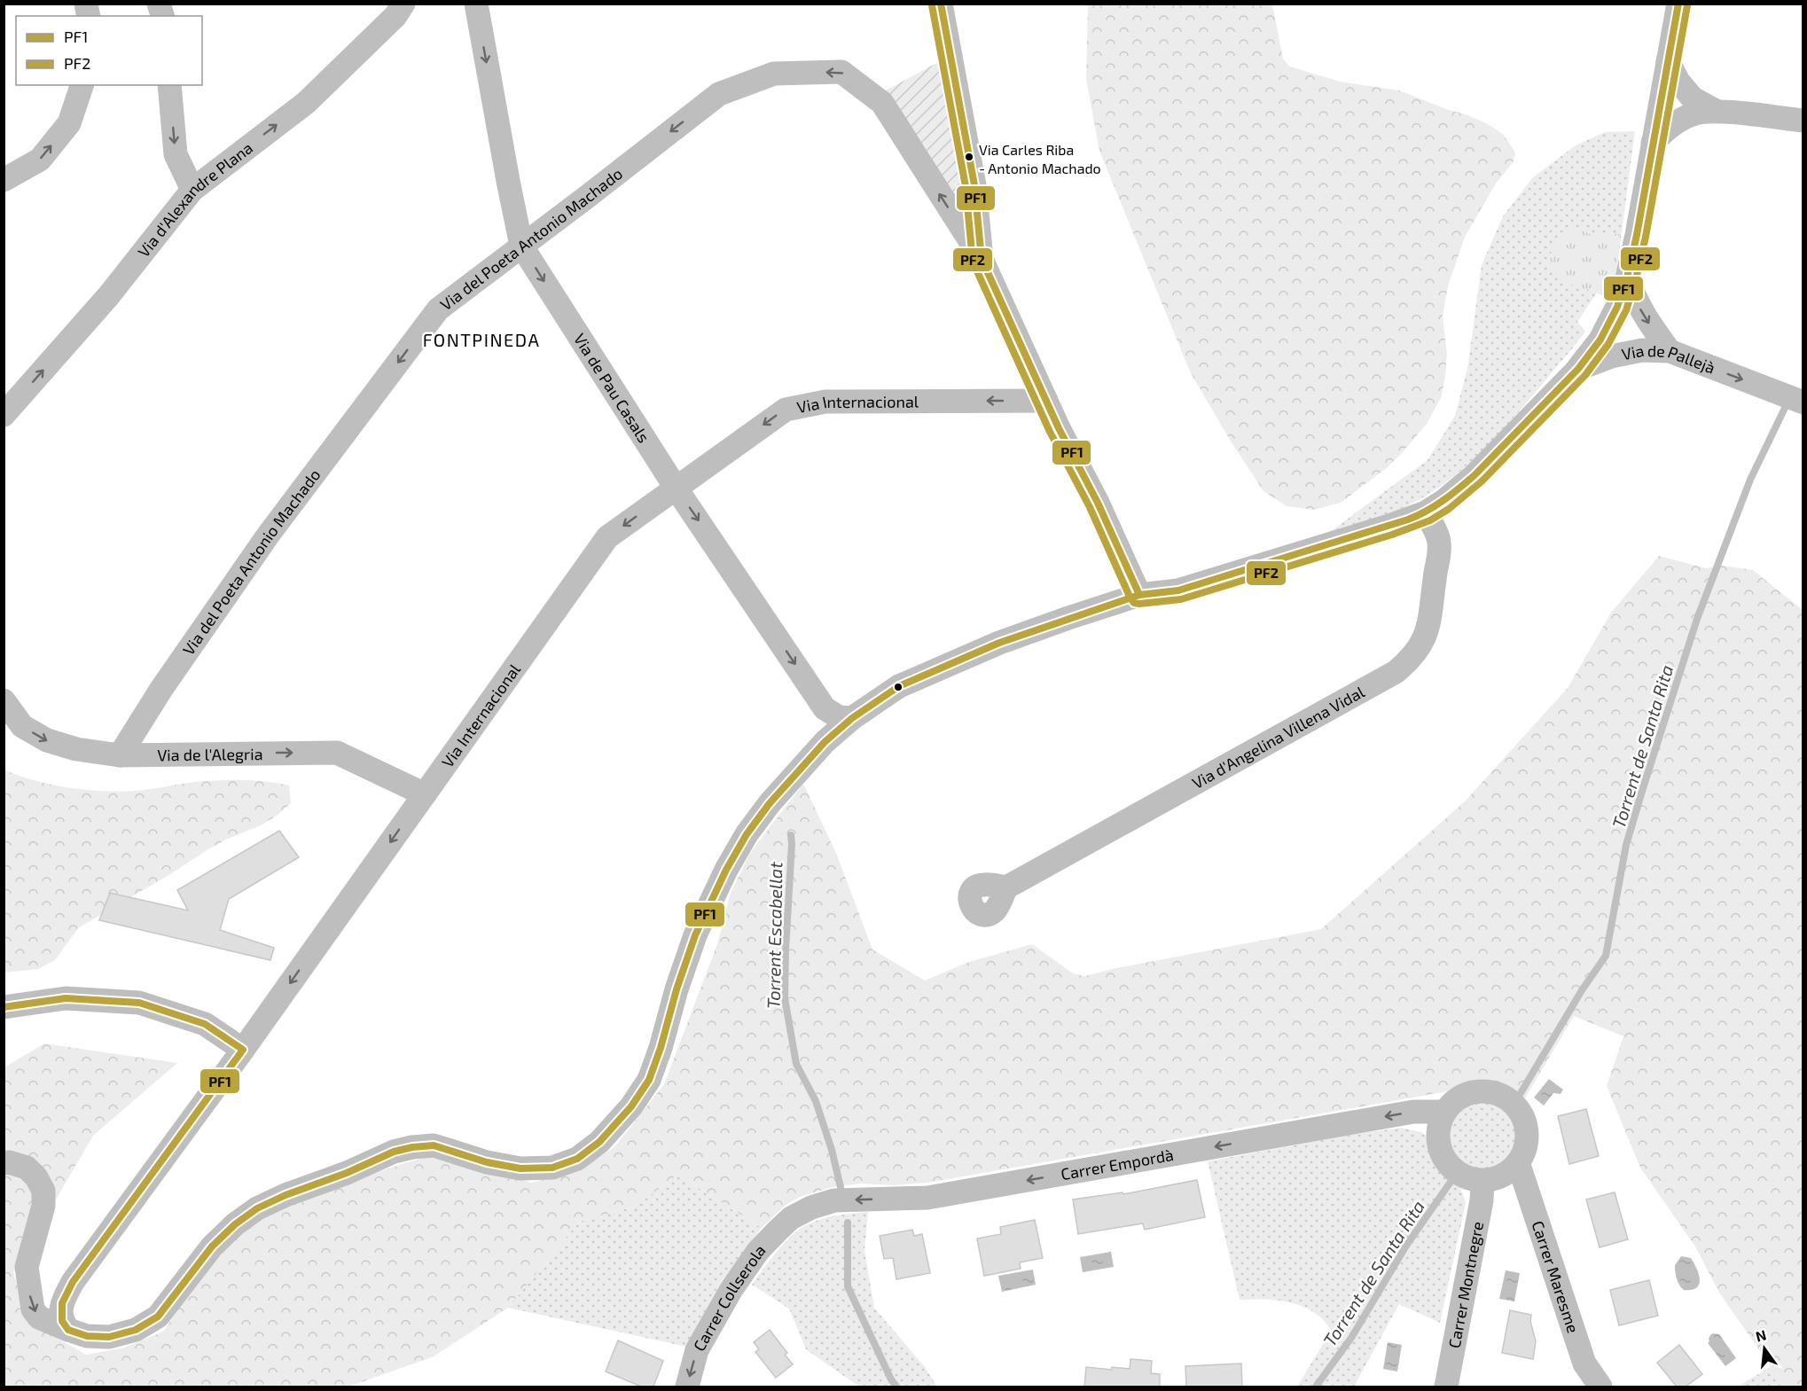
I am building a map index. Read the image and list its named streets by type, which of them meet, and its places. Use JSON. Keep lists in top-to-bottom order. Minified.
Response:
{"streets":{"street":["Via d'Alexandre Plana","Via del Poeta Antonio Machado","Via de Pallejà","Via de Pau Casals","Via Internacional","Via d'Angelina Villena Vidal","Via de l'Alegria","Carrer Empordà","Carrer Maresme","Carrer Montnegre","Carrer Collserola"]},"crossings":[["Via del Poeta Antonio Machado","Via de Pau Casals"],["Via del Poeta Antonio Machado","Via de l'Alegria"],["Via de Pallejà","Via de Pau Casals"],["Via de Pallejà","Via Internacional"],["Via de Pallejà","Via d'Angelina Villena Vidal"],["Via de Pau Casals","Via Internacional"],["Via Internacional","Via de l'Alegria"],["Carrer Empordà","Carrer Maresme"],["Carrer Empordà","Carrer Montnegre"],["Carrer Empordà","Carrer Collserola"],["Carrer Maresme","Carrer Montnegre"]],"one_way":["Via d'Alexandre Plana","Via de Pau Casals","Via Internacional","Via de l'Alegria","Carrer Empordà","Carrer Collserola"],"districts":["FONTPINEDA"],"water":["Torrent de Santa Rita","Torrent Escabellat"],"places":["Via Carles Riba - Antonio Machado"],"lines":["transit line PF1","transit line PF2"],"legend":["PF1","PF2"],"north":"top"}
